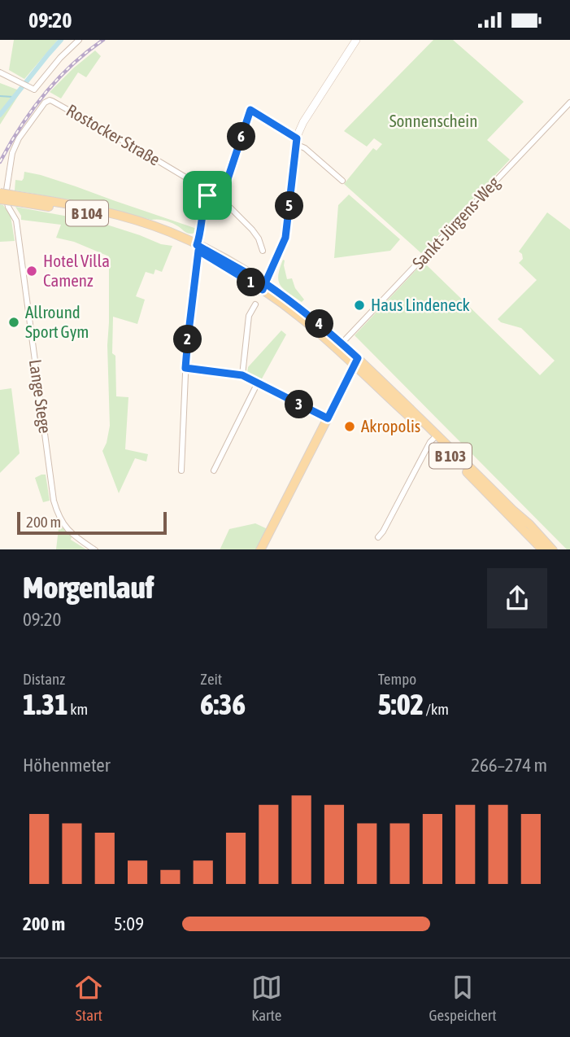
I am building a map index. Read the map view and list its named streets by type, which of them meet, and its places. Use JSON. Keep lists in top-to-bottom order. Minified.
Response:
{"streets":{"main road":["B 104","B 103"],"street":["Rostocker Straße","Sankt-Jürgens-Weg","Lange Stege"]},"crossings":[["Rostocker Straße","Lange Stege"],["B 104","Sankt-Jürgens-Weg"],["B 104","B 103"]],"parks":["Sonnenschein"],"places":["Hotel Villa Camenz","Haus Lindeneck","Allround Sport Gym","Akropolis"],"scale_bar":"200 m","page":{"status":"09:20","pins":["6","5","1","4","2","3"],"scale":"200 m","heading":["Morgenlauf","09:20"],"stats":[["Distanz","1.31 km"],["Zeit","6:36"],["Tempo","5:02 /km"]],"chart":["Höhenmeter","266–274 m"],"list":[{"name":"200 m","note":"5:09"}],"tabs":["Start","Karte","Gespeichert"]}}
